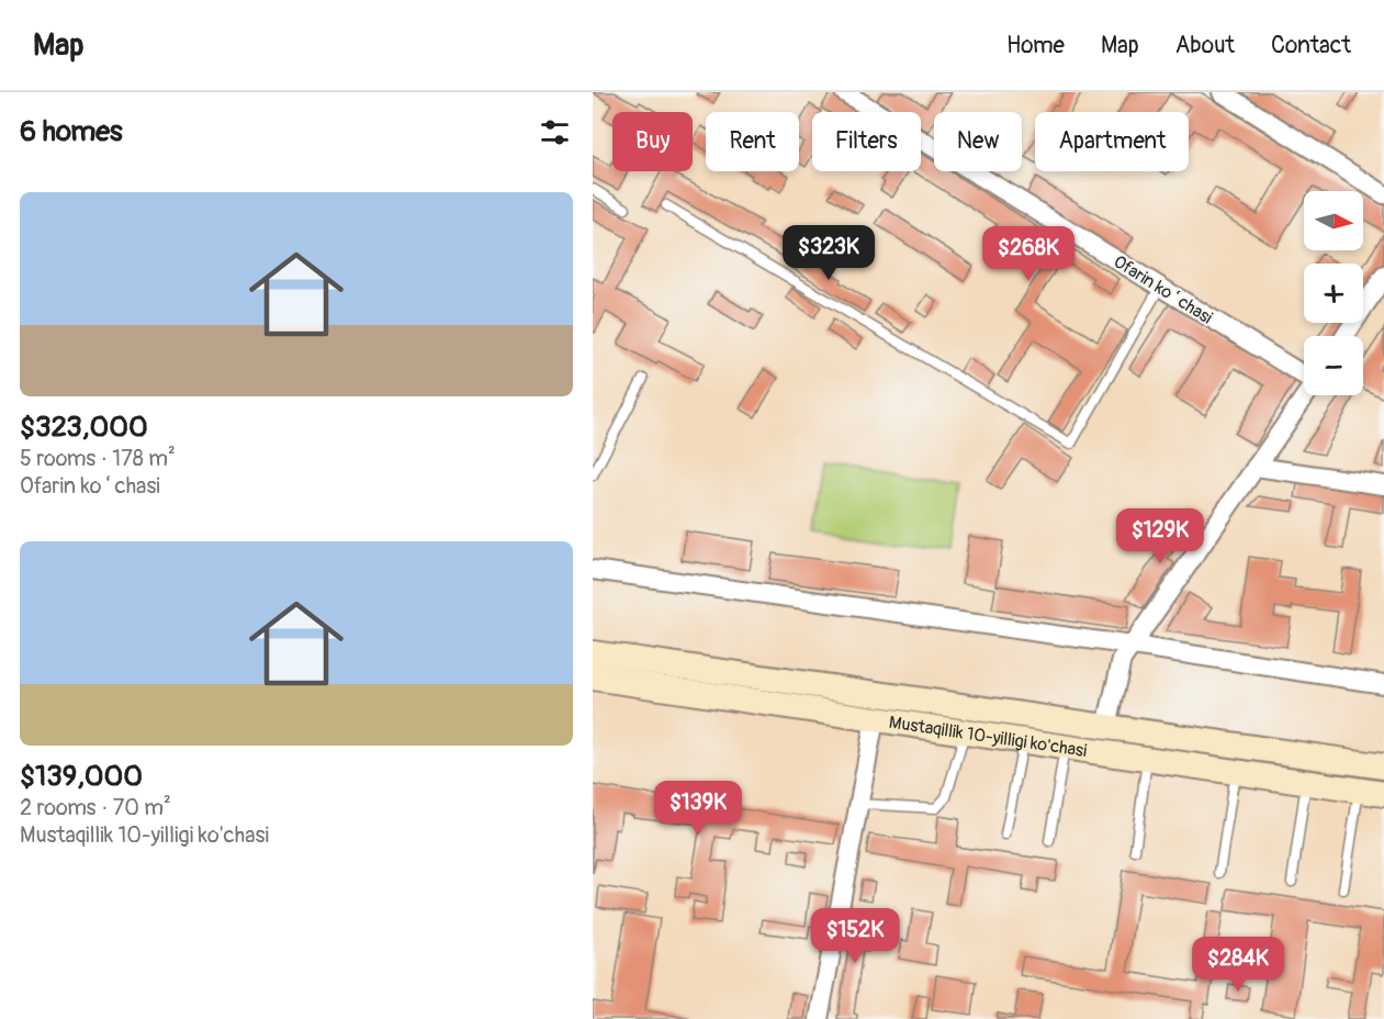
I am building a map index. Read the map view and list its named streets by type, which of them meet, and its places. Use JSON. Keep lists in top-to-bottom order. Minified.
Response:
{"streets":{"main road":["Mustaqillik 10-yilligi ko'chasi"],"street":["Ofarin koʻchasi"]},"north":"right","page":{"header":"Map","nav":["Home","Map","About","Contact"],"heading":"6 homes","chip":["Buy","Rent","Filters","New","Apartment"],"list":[{"name":"$323,000","note":"5 rooms · 178 m² · Ofarin koʻchasi"},{"name":"$139,000","note":"2 rooms · 70 m² · Mustaqillik 10-yilligi ko'chasi"}],"map_buttons":["+","−"],"price":["$323K","$268K","$129K","$139K","$152K","$284K"]}}
